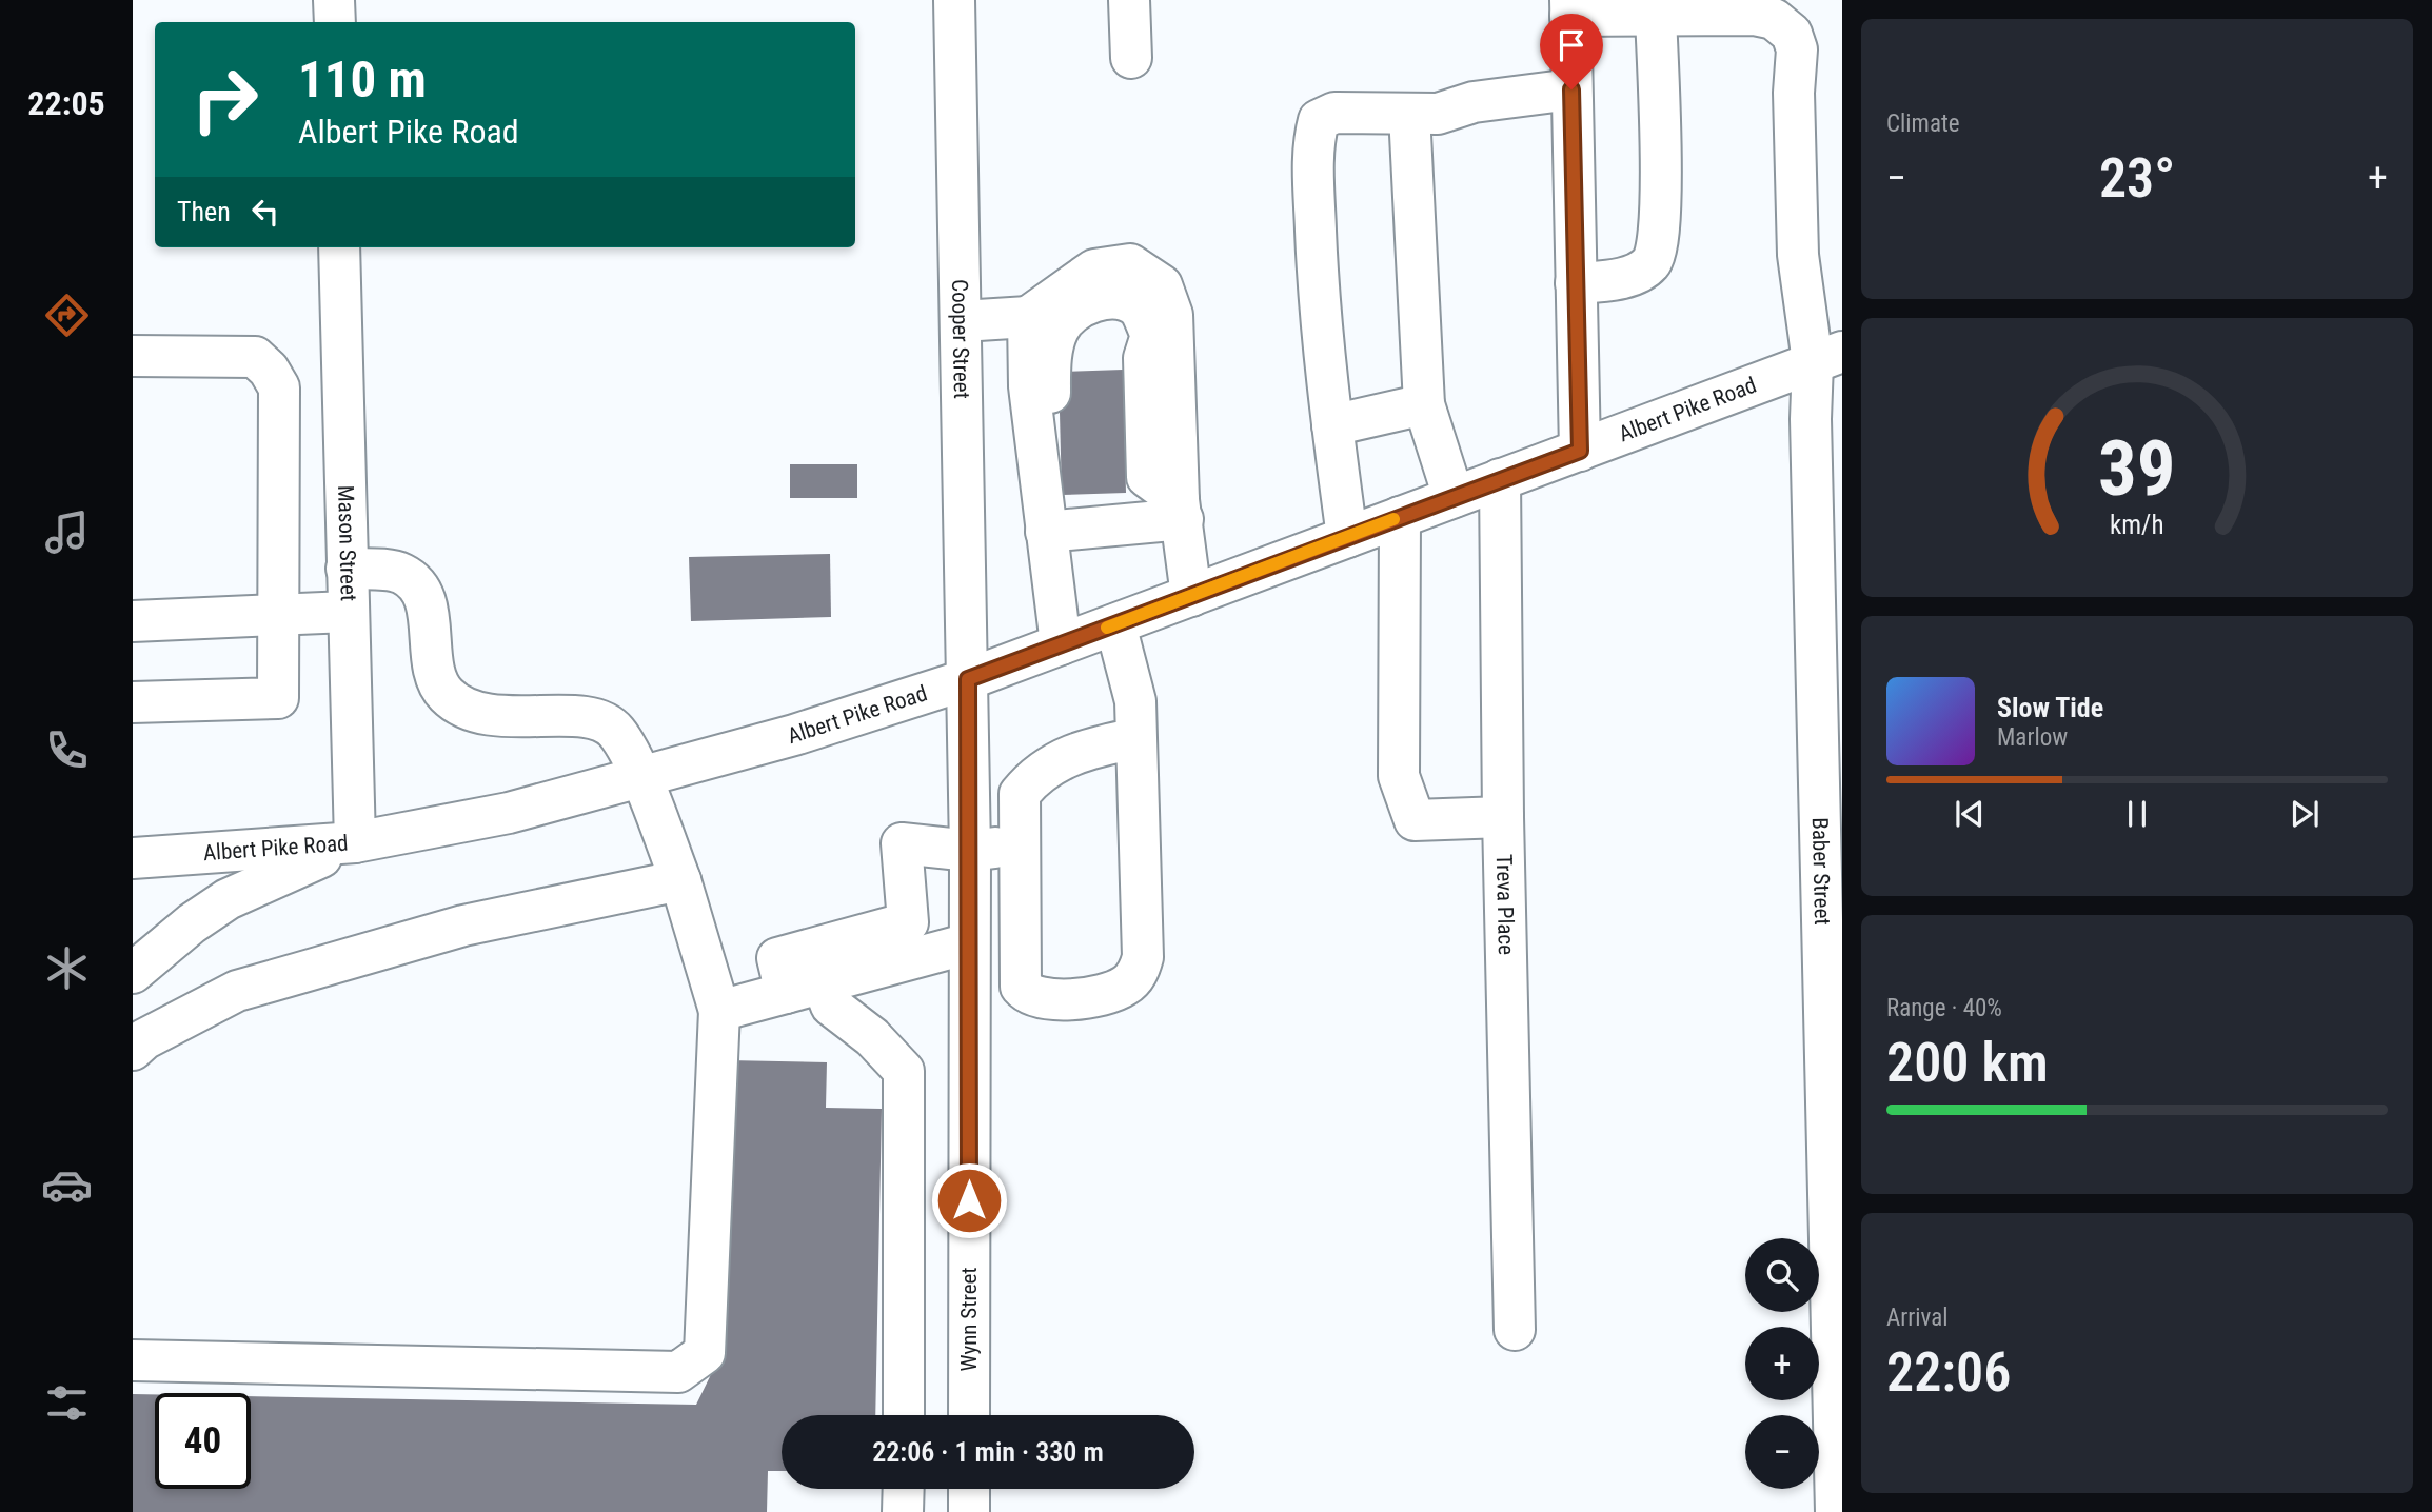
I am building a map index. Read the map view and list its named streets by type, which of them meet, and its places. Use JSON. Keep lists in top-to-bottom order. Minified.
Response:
{"streets":{"street":["Cooper Street","Albert Pike Road","Mason Street","Baber Street","Treva Place","Wynn Street"]},"crossings":[["Cooper Street","Albert Pike Road"],["Cooper Street","Wynn Street"],["Albert Pike Road","Mason Street"],["Albert Pike Road","Baber Street"],["Albert Pike Road","Treva Place"],["Albert Pike Road","Wynn Street"]],"page":{"tabs":"22:05","tile":["Climate",["Range · 40%","200 km"],["Arrival","22:06"]],"turn":["110 m","Albert Pike Road"],"heat":["−","23°","+"],"then":"Then","song":["Slow Tide","Marlow"],"map_buttons":["+","−"],"limit":"40","trip":"22:06 · 1 min · 330 m","gauge":["39","km/h"]}}
